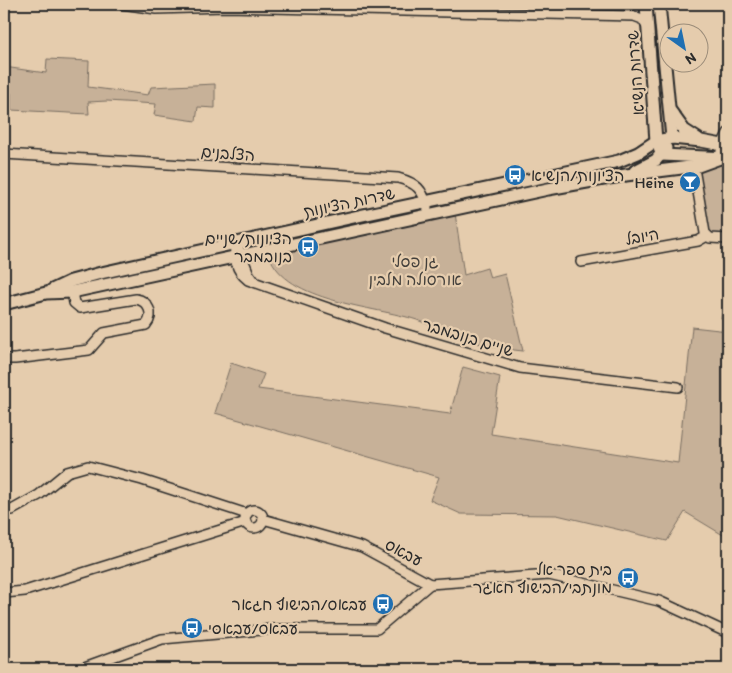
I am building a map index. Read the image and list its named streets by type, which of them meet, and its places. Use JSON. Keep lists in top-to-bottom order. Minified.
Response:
{"streets":{"street":["שדרות הנשיא","הצלבנים","שדרות הציונות","היובל","שניים בנובמבר","עבאס"]},"crossings":[["שדרות הנשיא","שדרות הציונות"],["הצלבנים","שדרות הציונות"],["שדרות הציונות","שניים בנובמבר"]],"parks":["גן פסלי אורסולה מלבין"],"places":{"bus stop":["הציונות/הנשיא","הציונות/שניים בנובמבר","בית ספר אל מונתבי/הבישוף חאגר","עבאס/הבישוף חגאר","עבאס/עבאסי"],"bar":["Heine"]},"north":"bottom right"}
